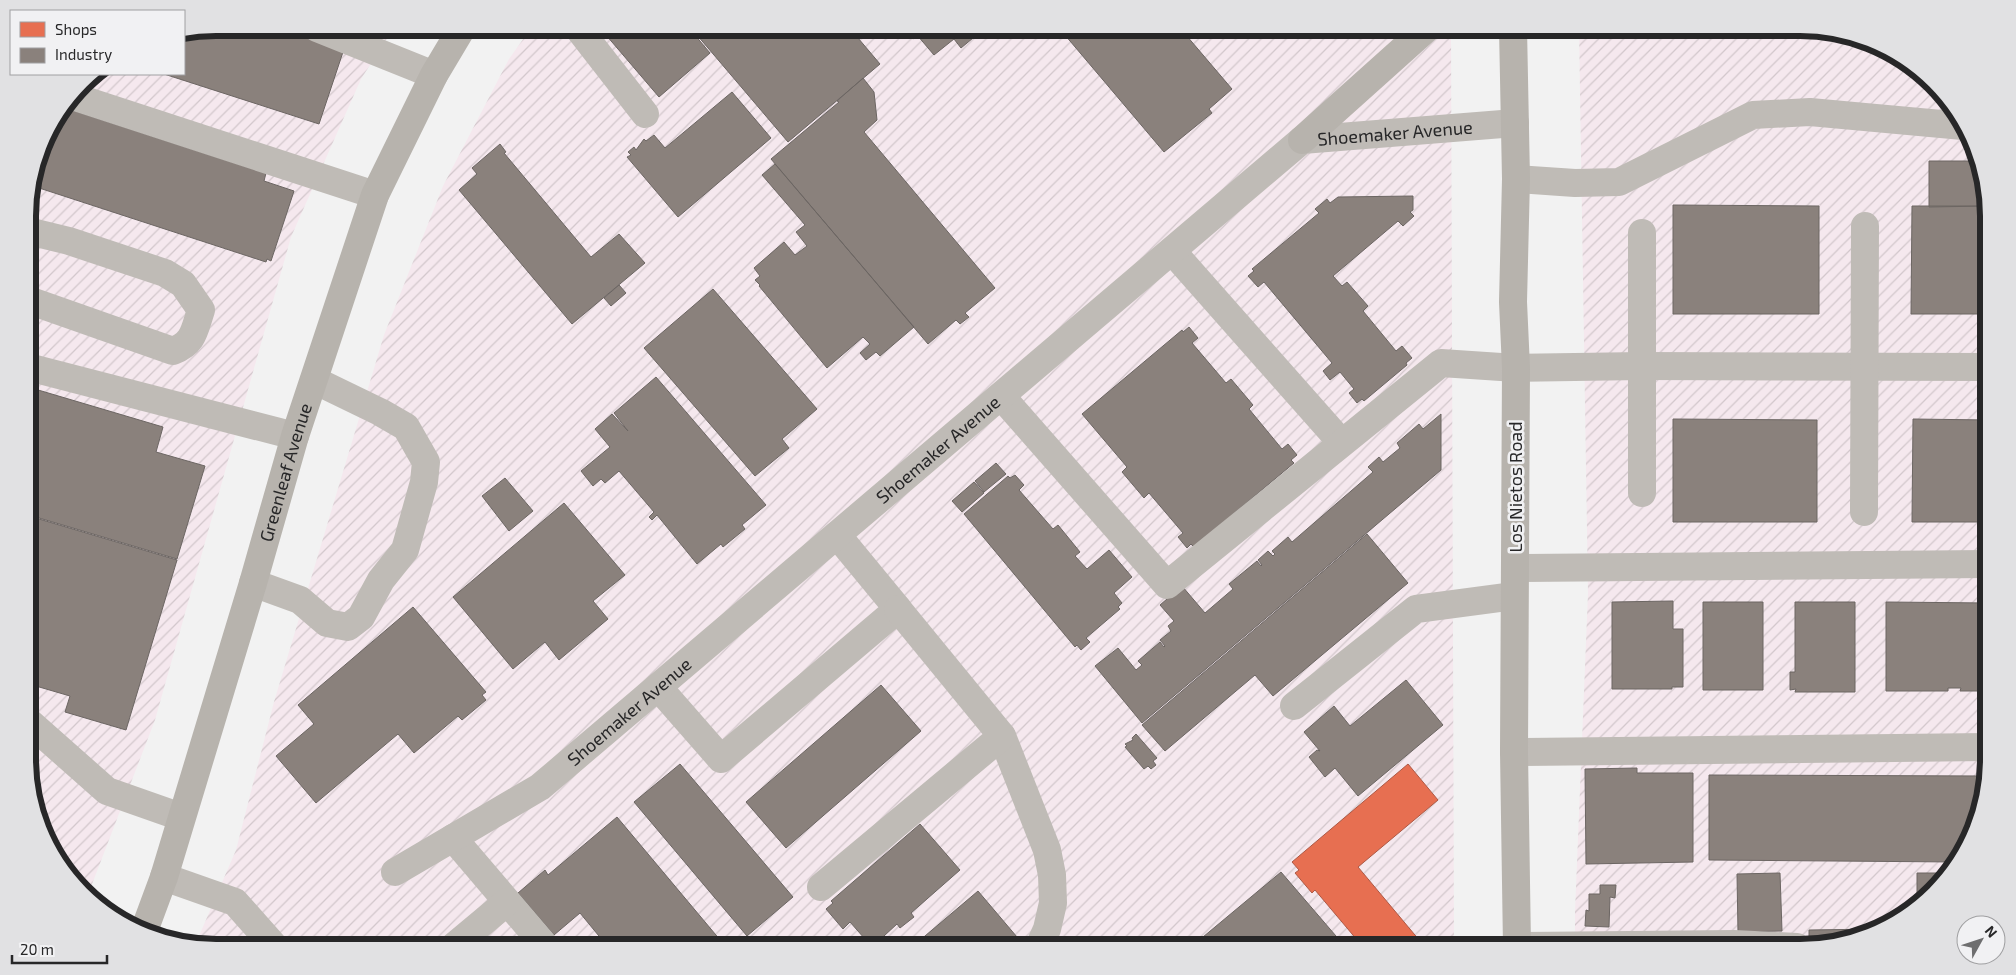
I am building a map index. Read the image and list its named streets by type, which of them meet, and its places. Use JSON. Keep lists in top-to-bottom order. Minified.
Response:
{"streets":{"main road":["Greenleaf Avenue","Los Nietos Road"],"street":["Shoemaker Avenue"]},"crossings":[["Shoemaker Avenue","Los Nietos Road"]],"legend":["Shops","Industry"],"scale_bar":"20 m","north":"top right"}
